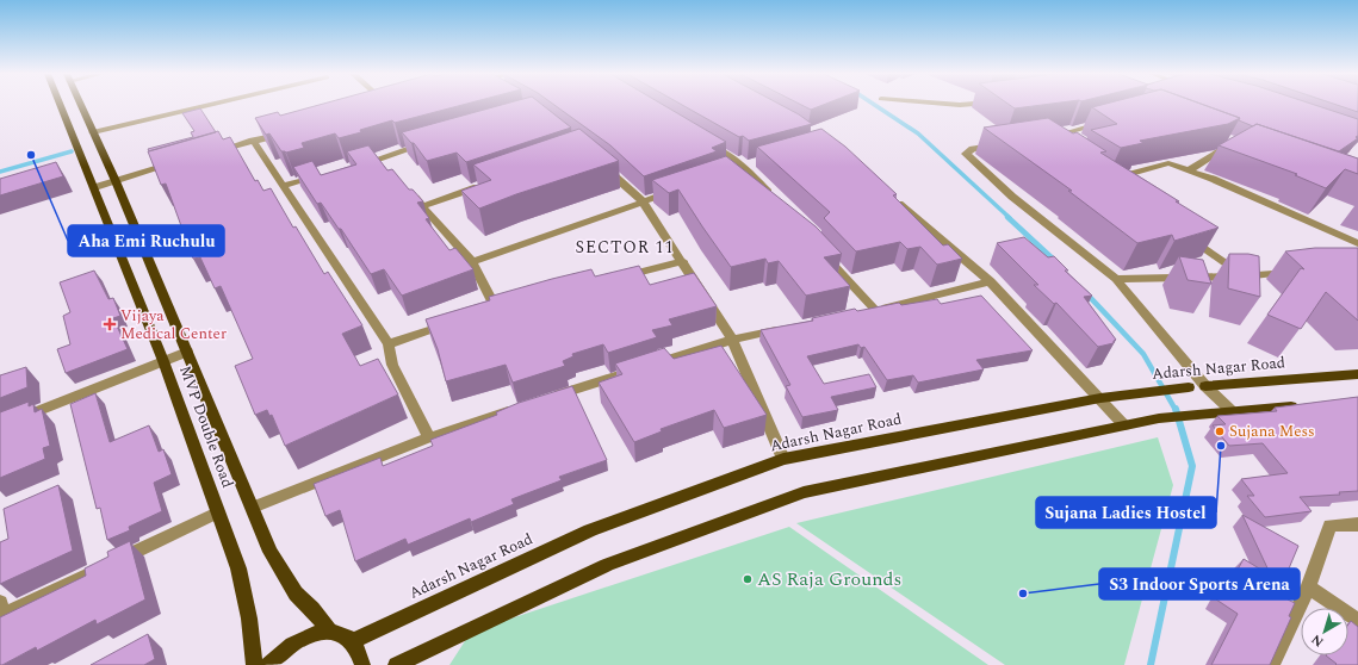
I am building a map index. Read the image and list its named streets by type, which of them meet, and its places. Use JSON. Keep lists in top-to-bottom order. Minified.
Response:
{"streets":{"main road":["Adarsh Nagar Road","MVP Double Road"]},"districts":["SECTOR 11"],"places":{"other":["Aha Emi Ruchulu","Sujana Mess","Sujana Ladies Hostel","AS Raja Grounds","S3 Indoor Sports Arena"],"health":["Vijaya Medical Center"]},"north":"bottom left"}
